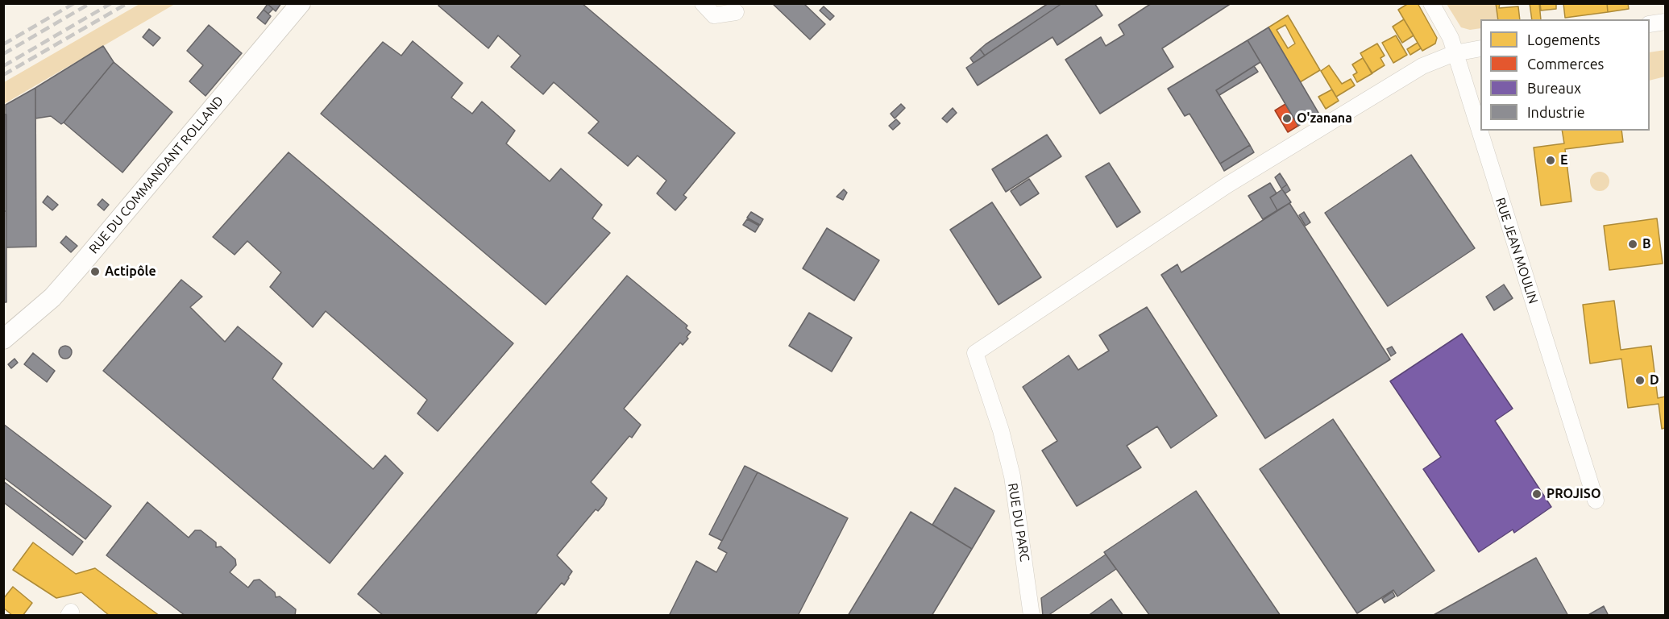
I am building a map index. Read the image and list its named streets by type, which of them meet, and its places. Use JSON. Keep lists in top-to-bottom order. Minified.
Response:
{"streets":{"street":["RUE DU COMMANDANT ROLLAND","RUE JEAN MOULIN","RUE DU PARC"]},"crossings":[["RUE JEAN MOULIN","RUE DU PARC"]],"places":["O'zanana","E","B","Actipôle","D","PROJISO"],"legend":["Logements","Commerces","Bureaux","Industrie"]}
